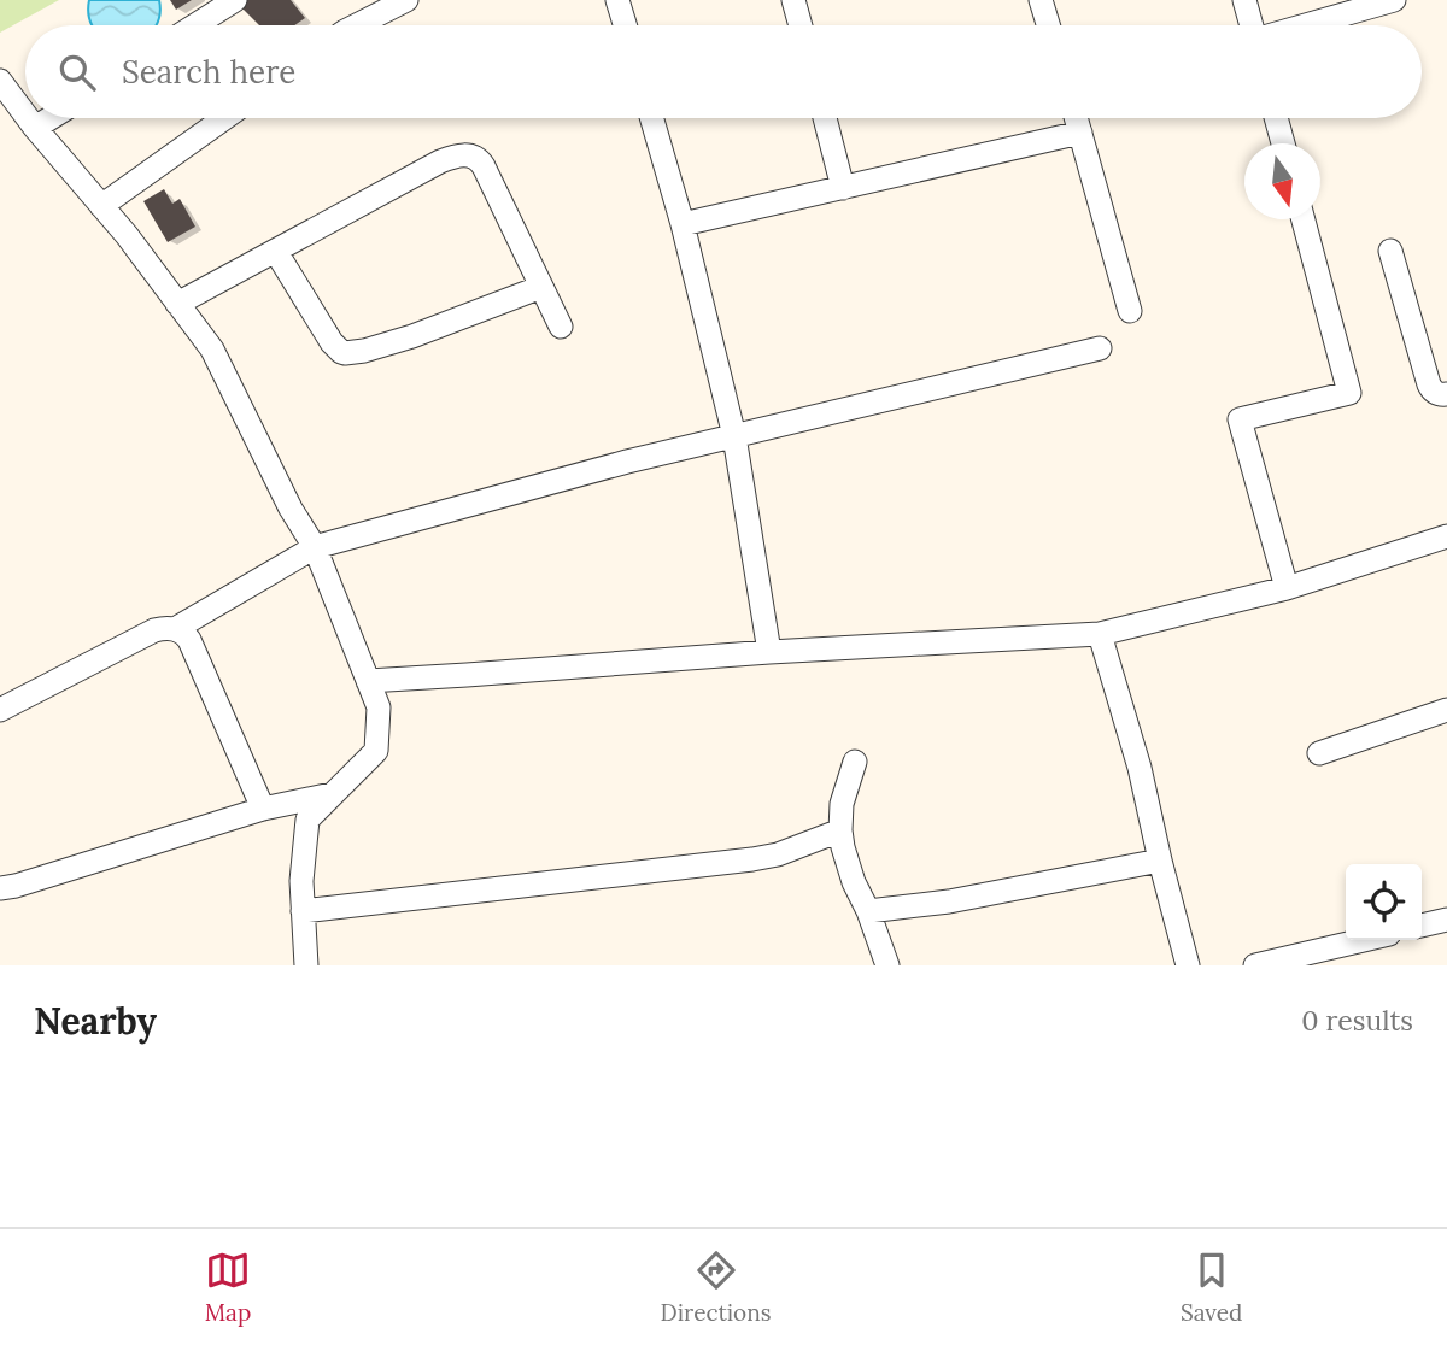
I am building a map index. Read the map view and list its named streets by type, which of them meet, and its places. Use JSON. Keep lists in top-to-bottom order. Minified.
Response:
{"north":"bottom","page":{"search":"Search here","heading":["Nearby","0 results"],"nav":["Map","Directions","Saved"]}}
